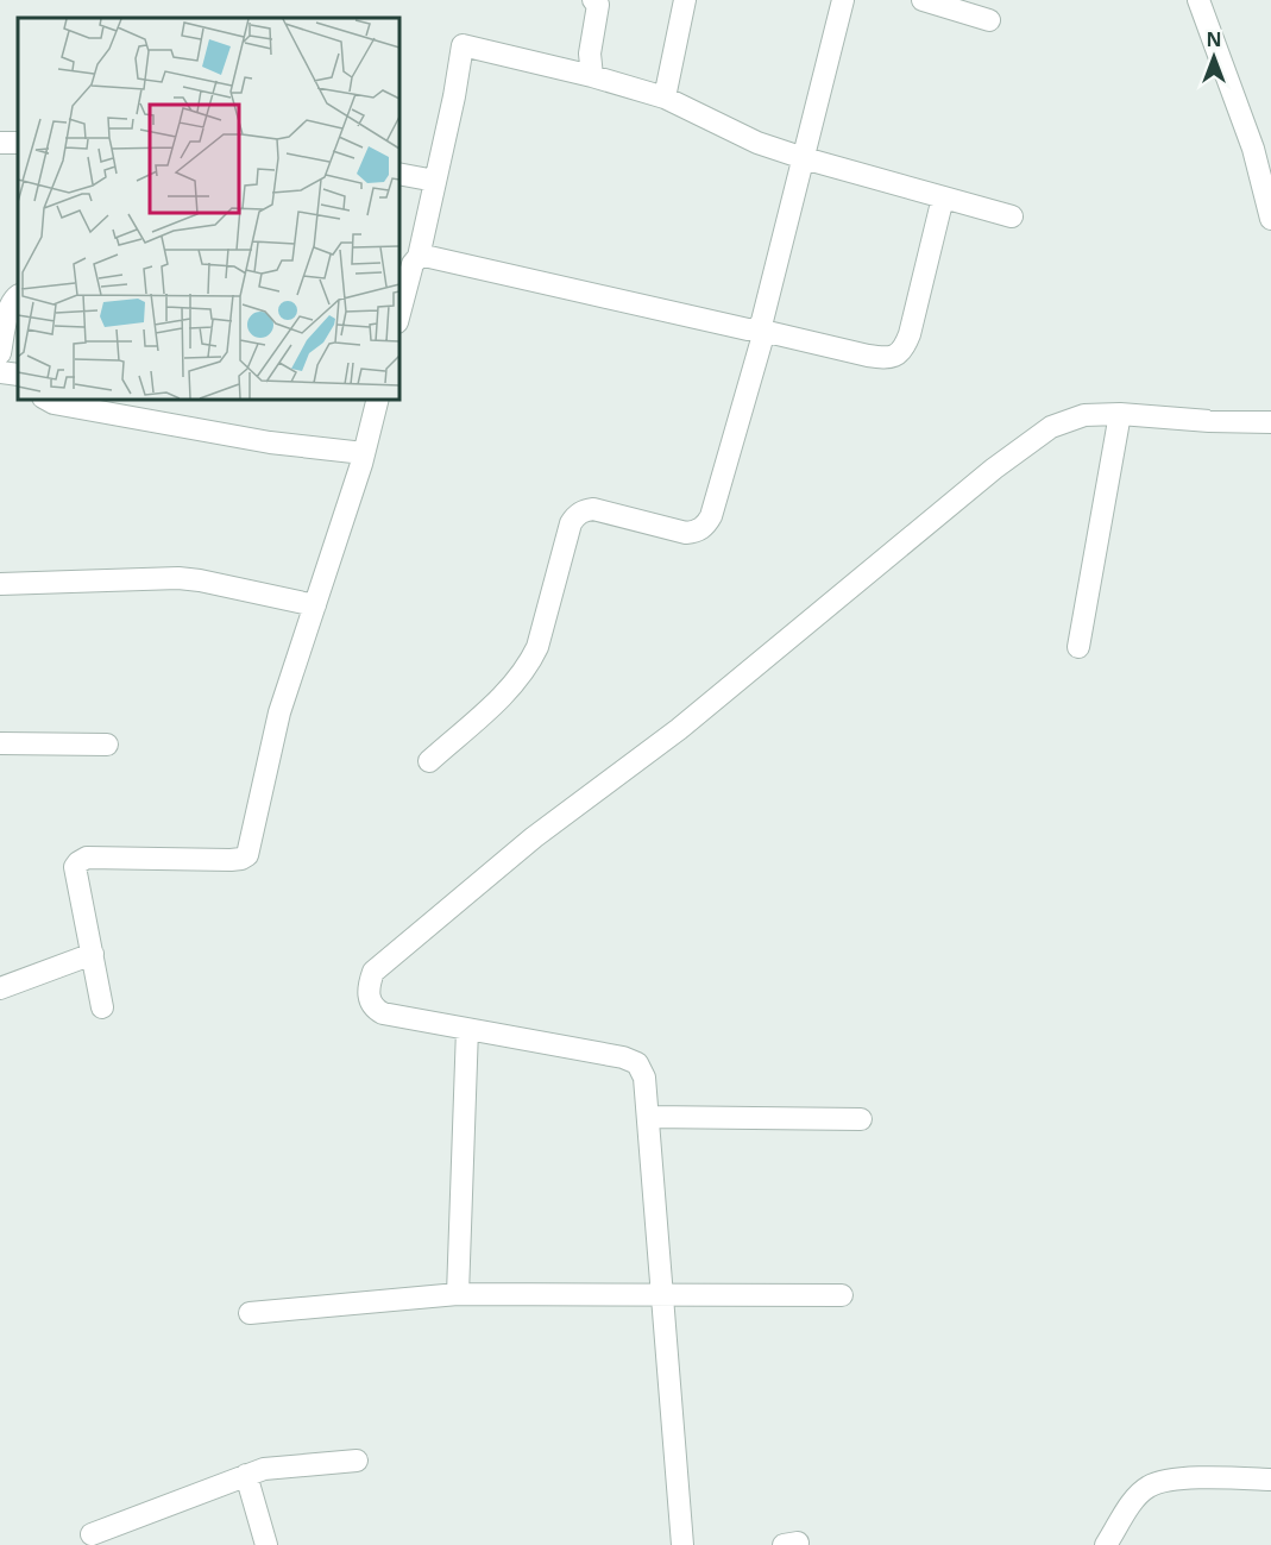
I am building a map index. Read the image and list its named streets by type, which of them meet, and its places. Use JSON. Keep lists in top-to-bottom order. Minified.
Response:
{"north":"top"}
